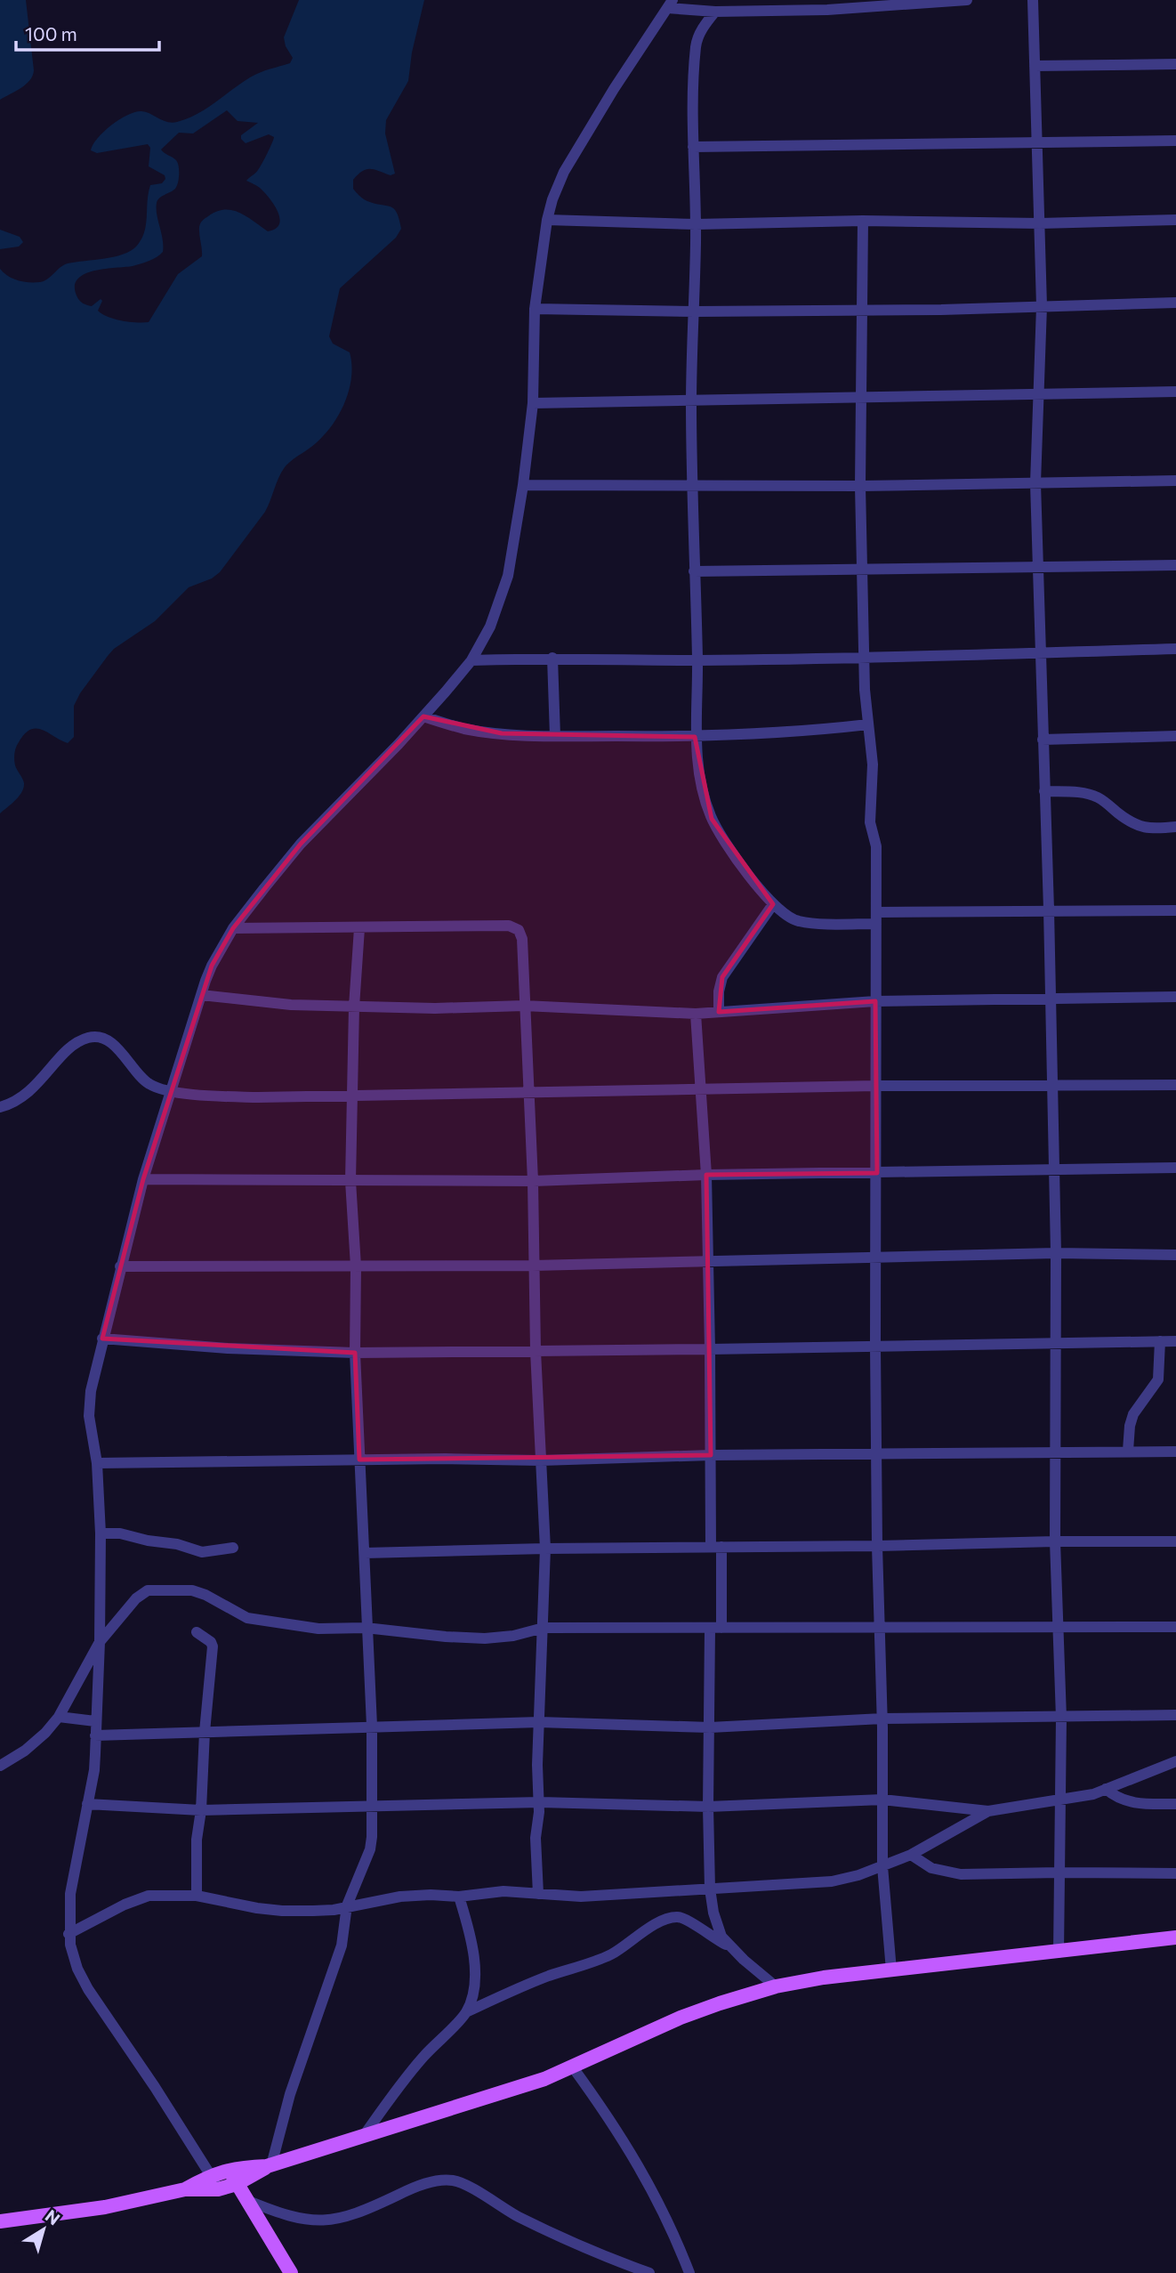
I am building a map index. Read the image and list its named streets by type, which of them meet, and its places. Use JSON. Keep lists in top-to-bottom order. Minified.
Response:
{"scale_bar":"100 m","north":"top right"}
